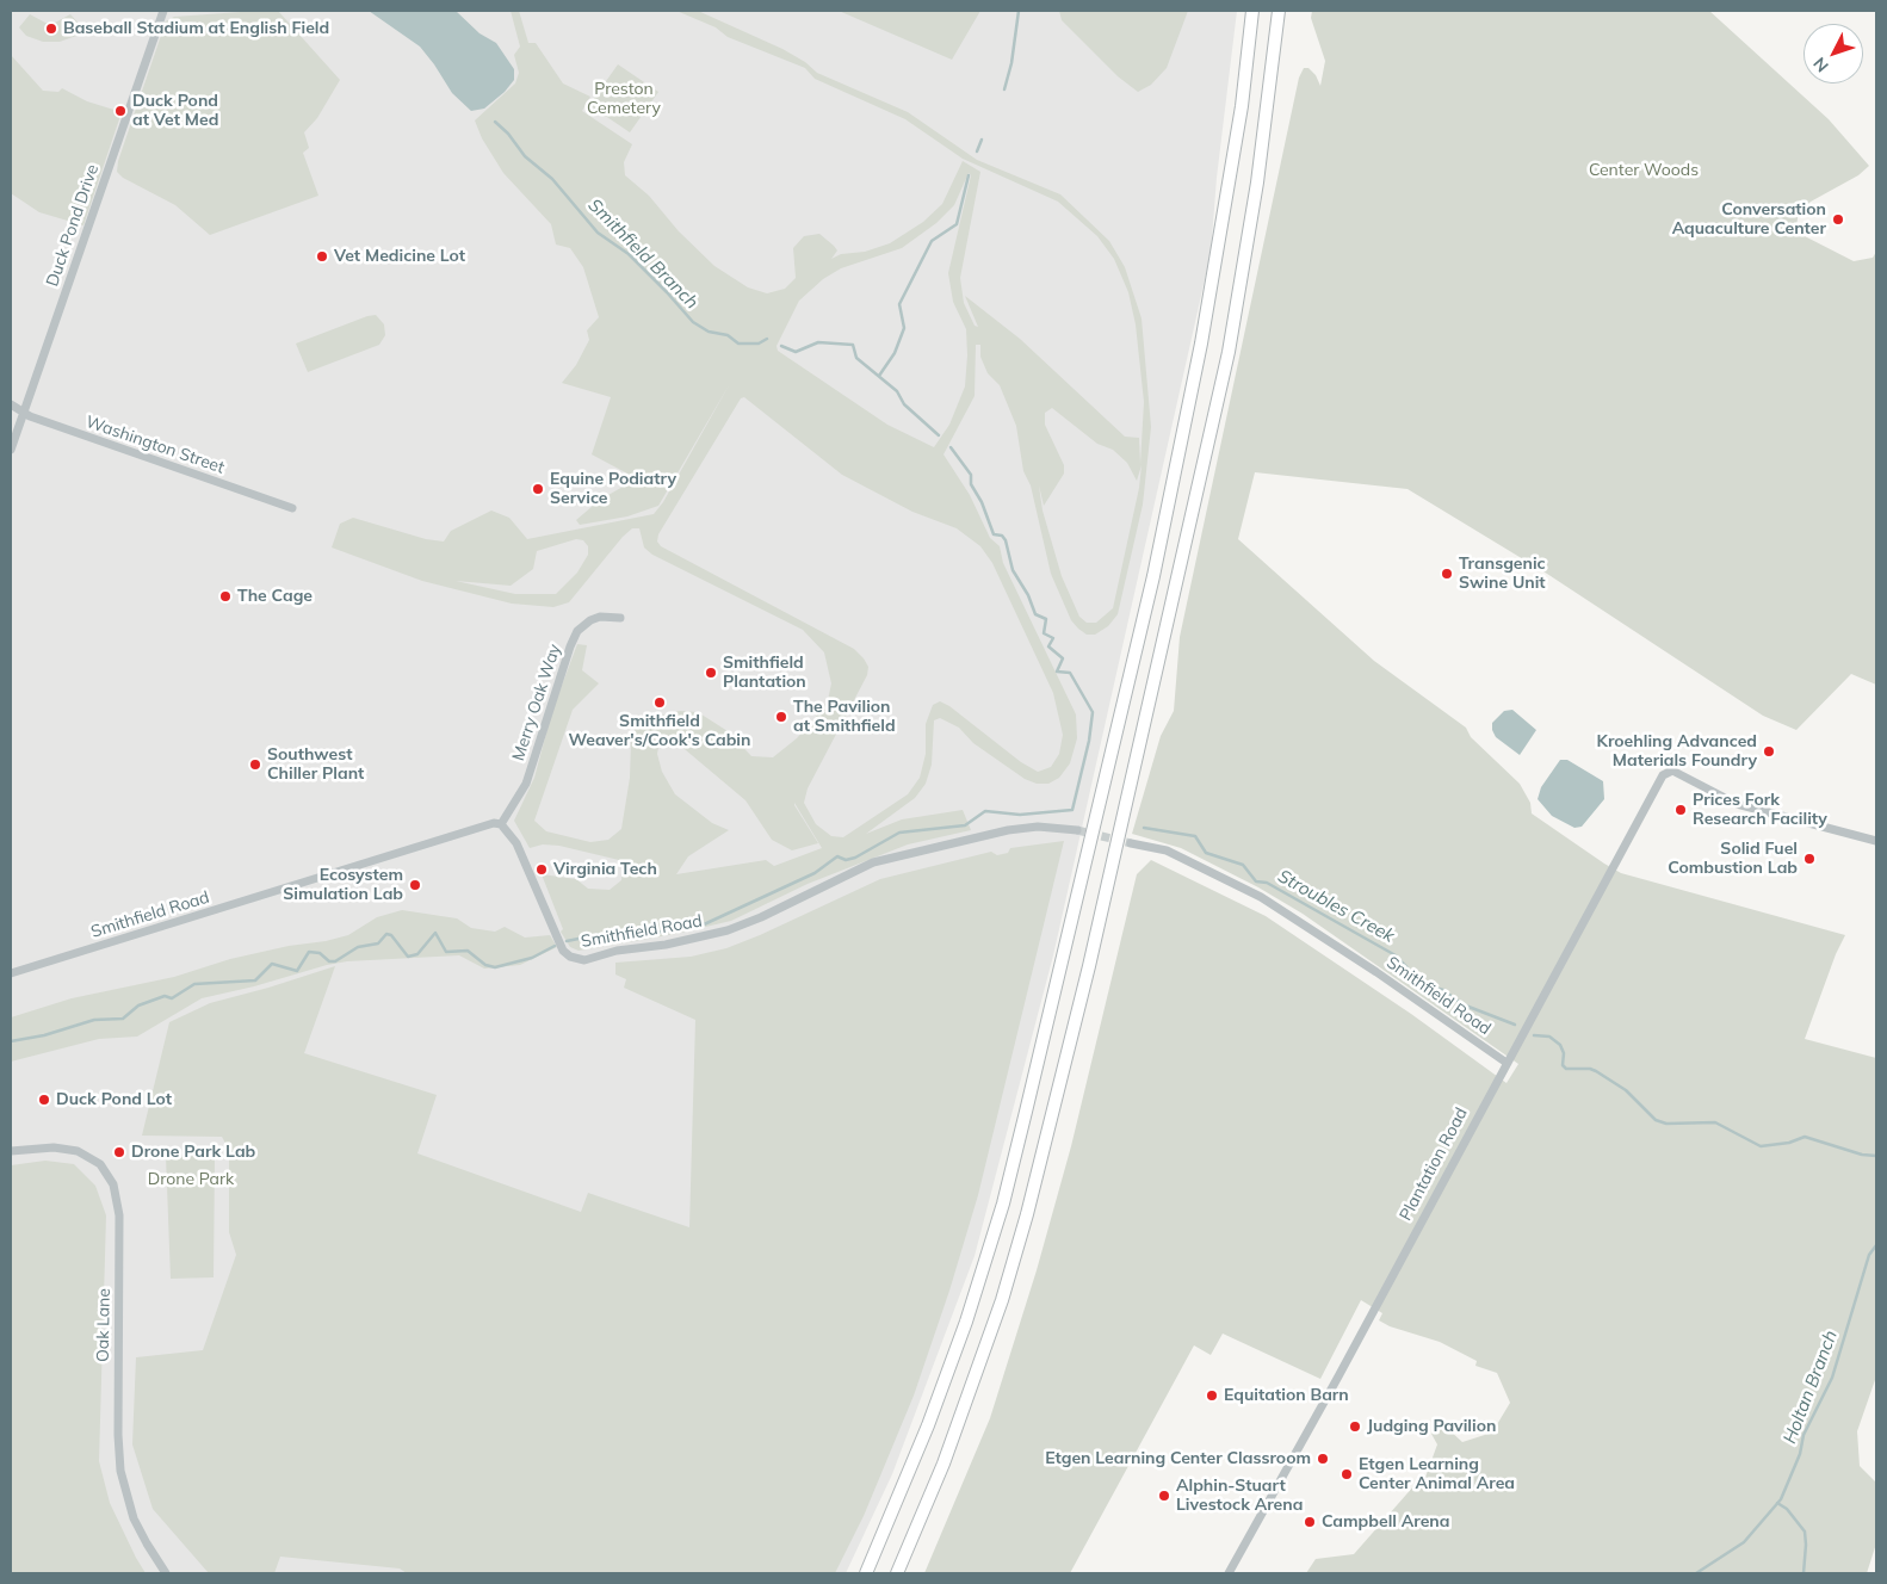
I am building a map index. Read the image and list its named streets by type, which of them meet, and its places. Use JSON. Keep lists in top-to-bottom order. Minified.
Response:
{"streets":{"street":["Duck Pond Drive","Washington Street","Merry Oak Way","Smithfield Road","Plantation Road","Oak Lane"]},"crossings":[["Duck Pond Drive","Washington Street"],["Merry Oak Way","Smithfield Road"],["Smithfield Road","Plantation Road"]],"water":["Smithfield Branch","Stroubles Creek","Holtan Branch"],"parks":["Preston Cemetery","Center Woods","Drone Park"],"places":["Baseball Stadium at English Field","Duck Pond at Vet Med","Conversation Aquaculture Center","Vet Medicine Lot","Equine Podiatry Service","Transgenic Swine Unit","The Cage","Smithfield Plantation","Smithfield Weaver's/Cook's Cabin","The Pavilion at Smithfield","Kroehling Advanced Materials Foundry","Southwest Chiller Plant","Prices Fork Research Facility","Solid Fuel Combustion Lab","Virginia Tech","Ecosystem Simulation Lab","Duck Pond Lot","Drone Park Lab","Equitation Barn","Judging Pavilion","Etgen Learning Center Classroom","Etgen Learning Center Animal Area","Alphin-Stuart Livestock Arena","Campbell Arena"],"north":"bottom left"}
